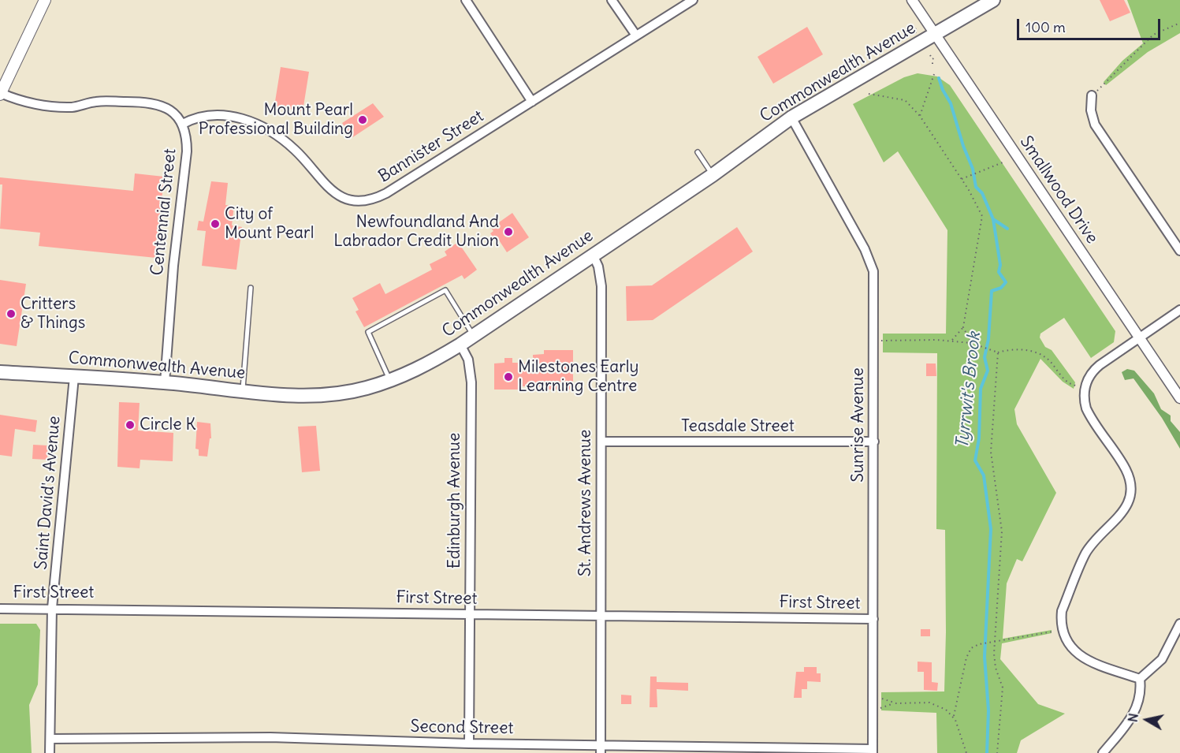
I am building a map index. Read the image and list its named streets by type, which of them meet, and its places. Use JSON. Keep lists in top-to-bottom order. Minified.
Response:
{"streets":{"main road":["Commonwealth Avenue"],"street":["Bannister Street","Smallwood Drive","Centennial Street","Sunrise Avenue","Teasdale Street","Saint David's Avenue","Edinburgh Avenue","St. Andrews Avenue","First Street","Second Street"]},"crossings":[["Commonwealth Avenue","Smallwood Drive"],["Commonwealth Avenue","Centennial Street"],["Commonwealth Avenue","Sunrise Avenue"],["Commonwealth Avenue","Saint David's Avenue"],["Commonwealth Avenue","Edinburgh Avenue"],["Commonwealth Avenue","St. Andrews Avenue"],["Bannister Street","Centennial Street"],["Sunrise Avenue","Teasdale Street"],["Sunrise Avenue","First Street"],["Sunrise Avenue","Second Street"],["Teasdale Street","St. Andrews Avenue"],["Saint David's Avenue","First Street"],["Saint David's Avenue","Second Street"],["Edinburgh Avenue","First Street"],["Edinburgh Avenue","Second Street"],["St. Andrews Avenue","First Street"],["St. Andrews Avenue","Second Street"]],"water":["Tyrrwit's Brook"],"places":["Mount Pearl Professional Building","City of Mount Pearl","Newfoundland And Labrador Credit Union","Critters & Things","Milestones Early Learning Centre","Circle K"],"scale_bar":"100 m","north":"left"}
